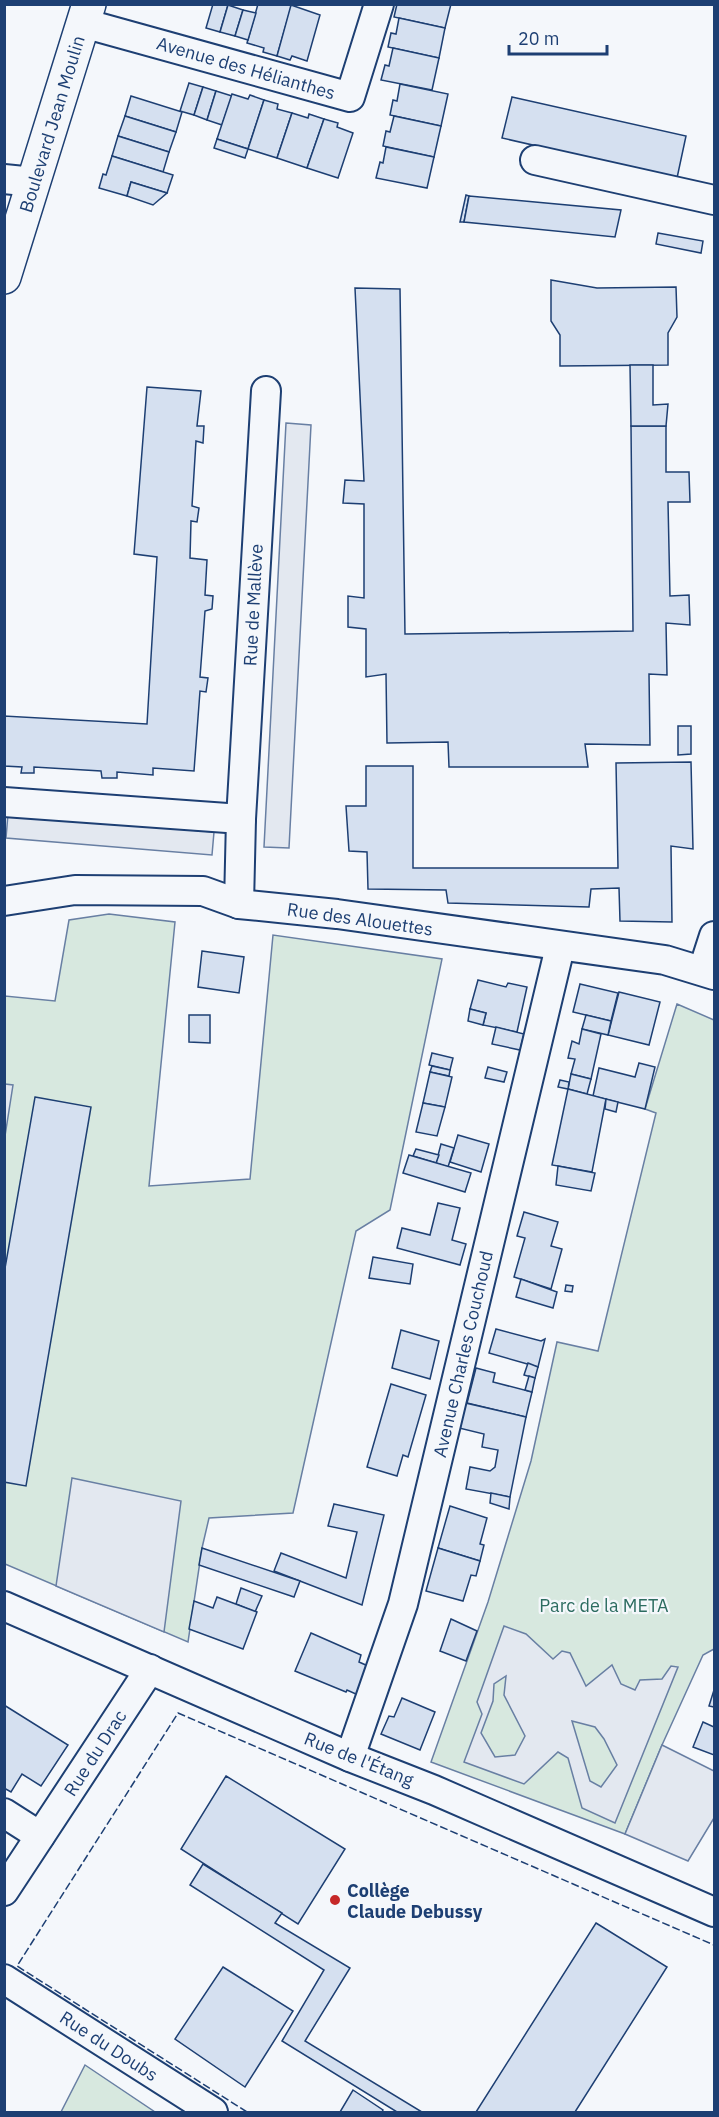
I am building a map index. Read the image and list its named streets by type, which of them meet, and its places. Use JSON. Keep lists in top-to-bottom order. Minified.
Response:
{"streets":{"main road":["Boulevard Jean Moulin"],"street":["Avenue des Hélianthes","Rue de Mallève","Rue des Alouettes","Avenue Charles Couchoud","Rue du Drac","Rue de l'Étang","Rue du Doubs"]},"crossings":[["Avenue des Hélianthes","Boulevard Jean Moulin"],["Rue de Mallève","Rue des Alouettes"],["Rue des Alouettes","Avenue Charles Couchoud"],["Avenue Charles Couchoud","Rue de l'Étang"],["Rue du Drac","Rue de l'Étang"]],"parks":["Parc de la META"],"places":["Collège Claude Debussy"],"scale_bar":"20 m"}
